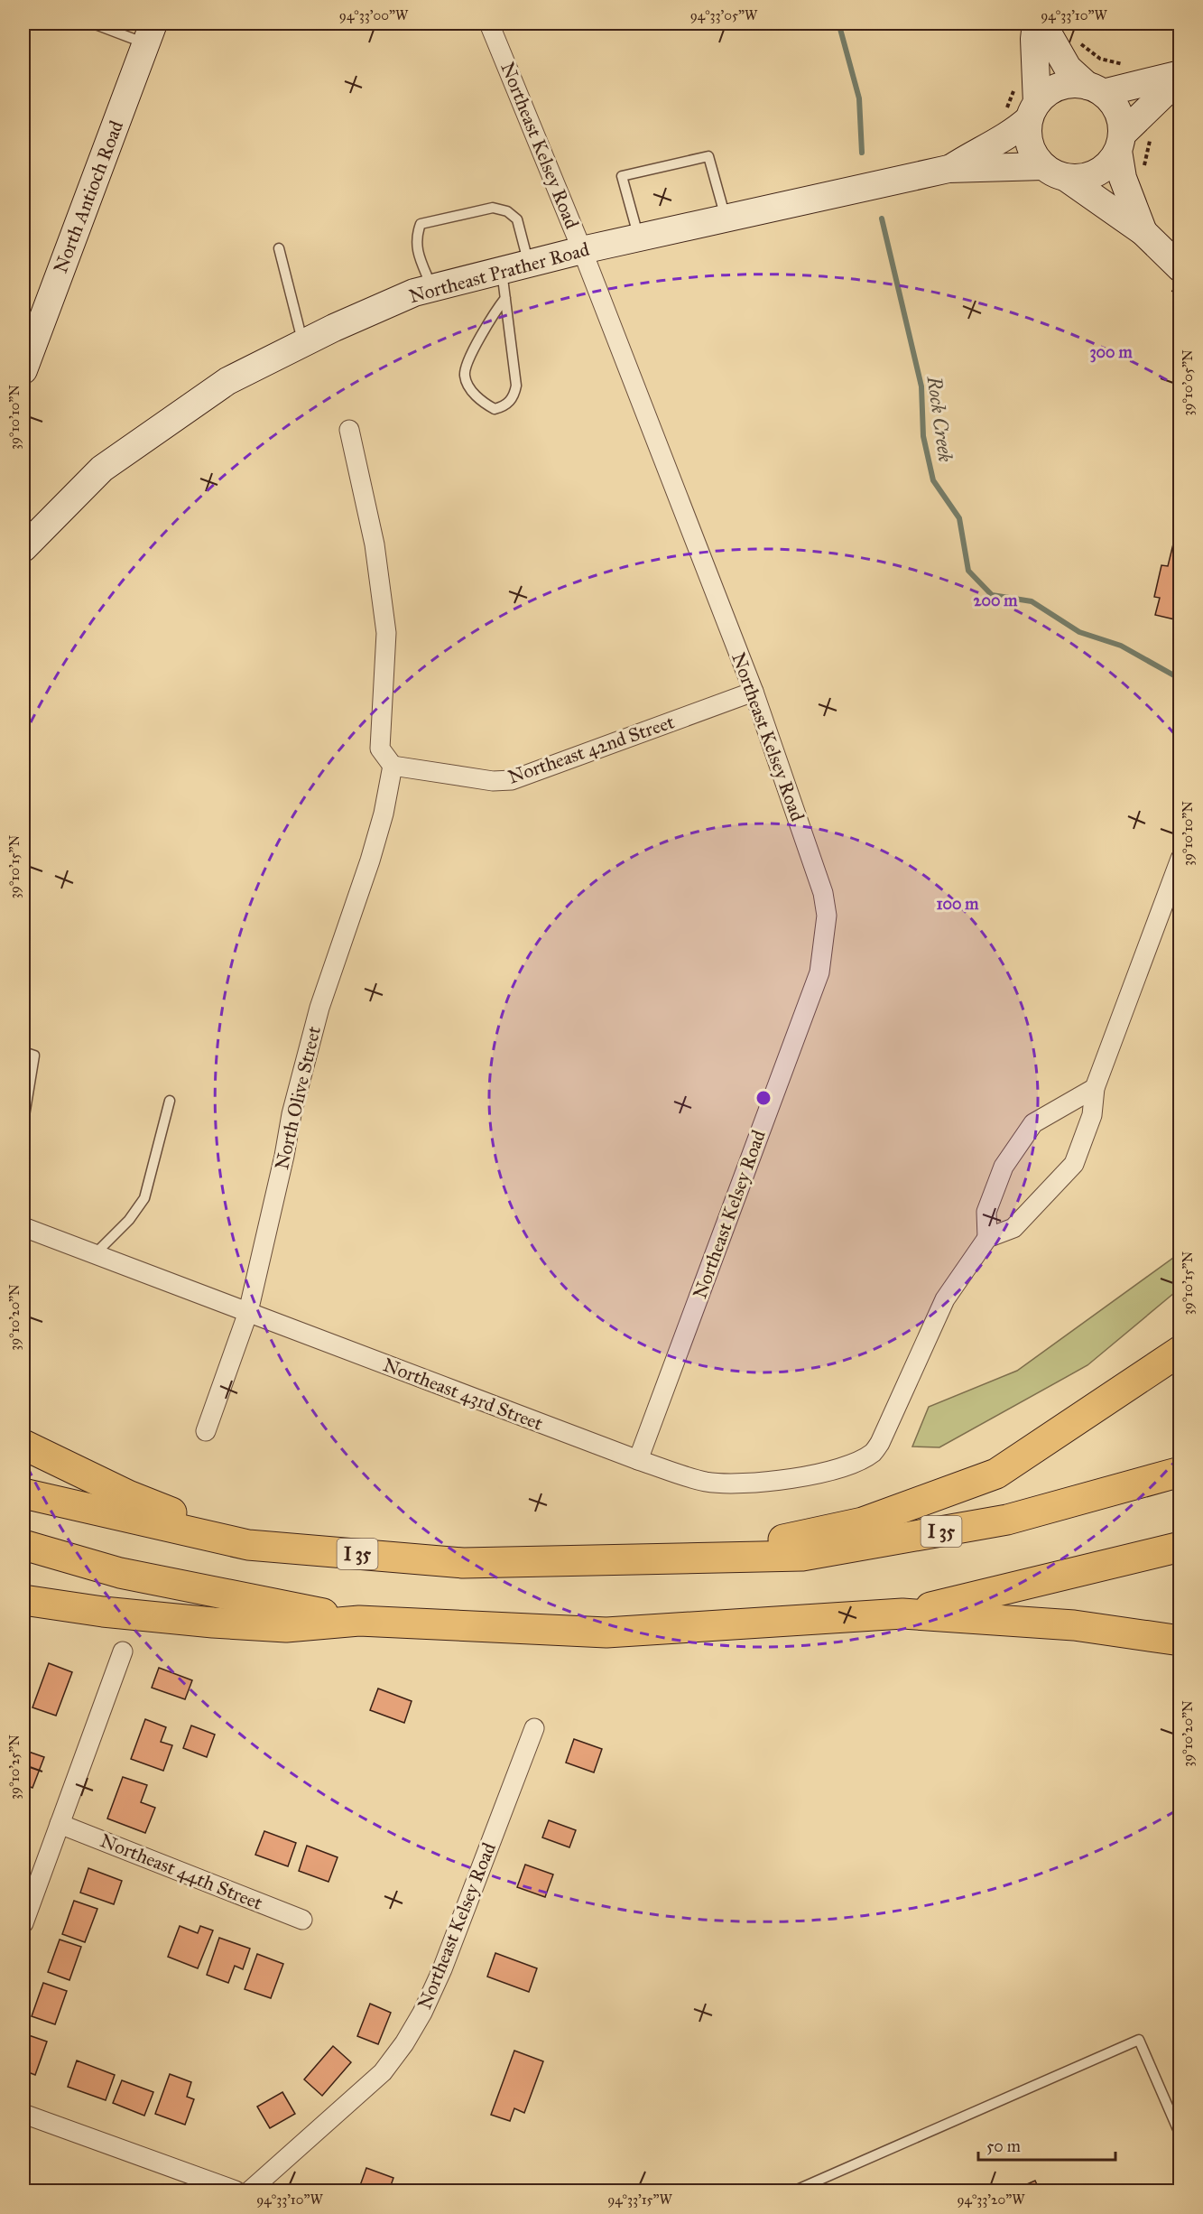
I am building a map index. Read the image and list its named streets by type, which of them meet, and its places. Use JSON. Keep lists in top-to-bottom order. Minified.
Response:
{"streets":{"highway":["I 35"],"main road":["North Antioch Road","Northeast Prather Road"],"street":["Northeast Kelsey Road","Northeast 42nd Street","North Olive Street","Northeast 43rd Street","Northeast 44th Street"]},"crossings":[["Northeast Kelsey Road","Northeast Prather Road"],["Northeast Kelsey Road","Northeast 42nd Street"],["Northeast Kelsey Road","Northeast 43rd Street"],["Northeast 42nd Street","North Olive Street"],["North Olive Street","Northeast 43rd Street"]],"water":["Rock Creek"],"scale_bar":"50 m","coordinates":["94°33'00\"W","94°33'05\"W","94°33'10\"W","39°10'05\"N","39°10'10\"N","39°10'15\"N","39°10'20\"N","39°10'25\"N","94°33'15\"W","94°33'20\"W"],"rings":["300 m","200 m","100 m"]}
